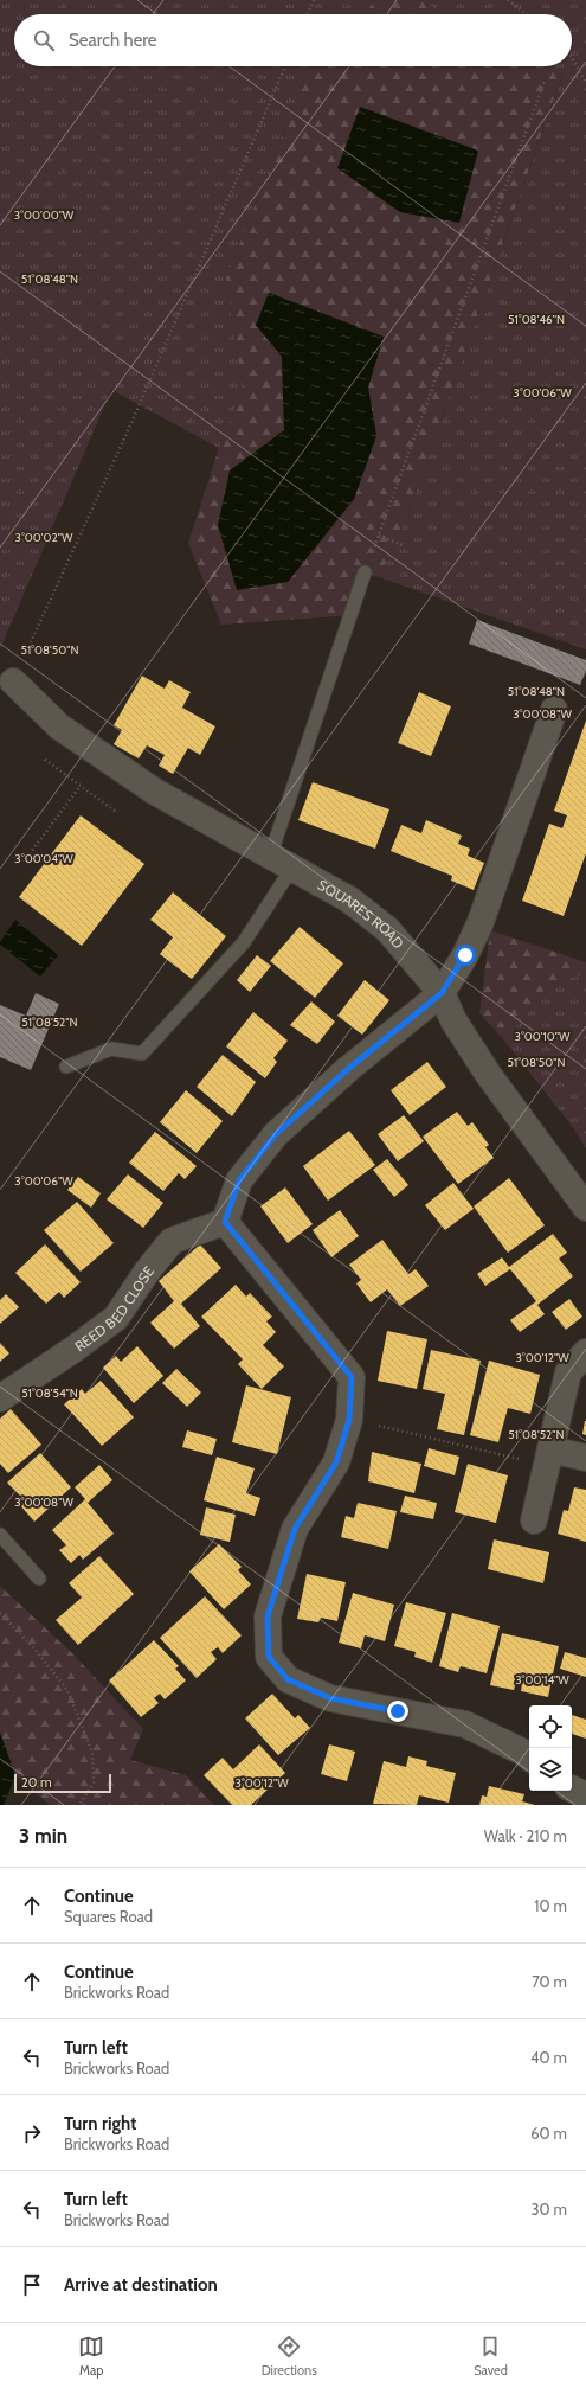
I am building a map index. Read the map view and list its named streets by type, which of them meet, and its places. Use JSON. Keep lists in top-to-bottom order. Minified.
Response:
{"streets":{"street":["SQUARES ROAD","REED BED CLOSE"]},"scale_bar":"20 m","page":{"search":"Search here","scale":"20 m","heading":["3 min","Walk · 210 m"],"list":[["Continue","Squares Road","10 m"],["Continue","Brickworks Road","70 m"],["Turn left","Brickworks Road","40 m"],["Turn right","Brickworks Road","60 m"],["Turn left","Brickworks Road","30 m"],"Arrive at destination"],"nav":["Map","Directions","Saved"]},"coordinates":["3°00'00\"W","51°08'48\"N","51°08'46\"N","3°00'06\"W","3°00'02\"W","51°08'50\"N","3°00'08\"W","3°00'04\"W","51°08'52\"N","3°00'10\"W","3°00'12\"W","51°08'54\"N","3°00'14\"W"]}
